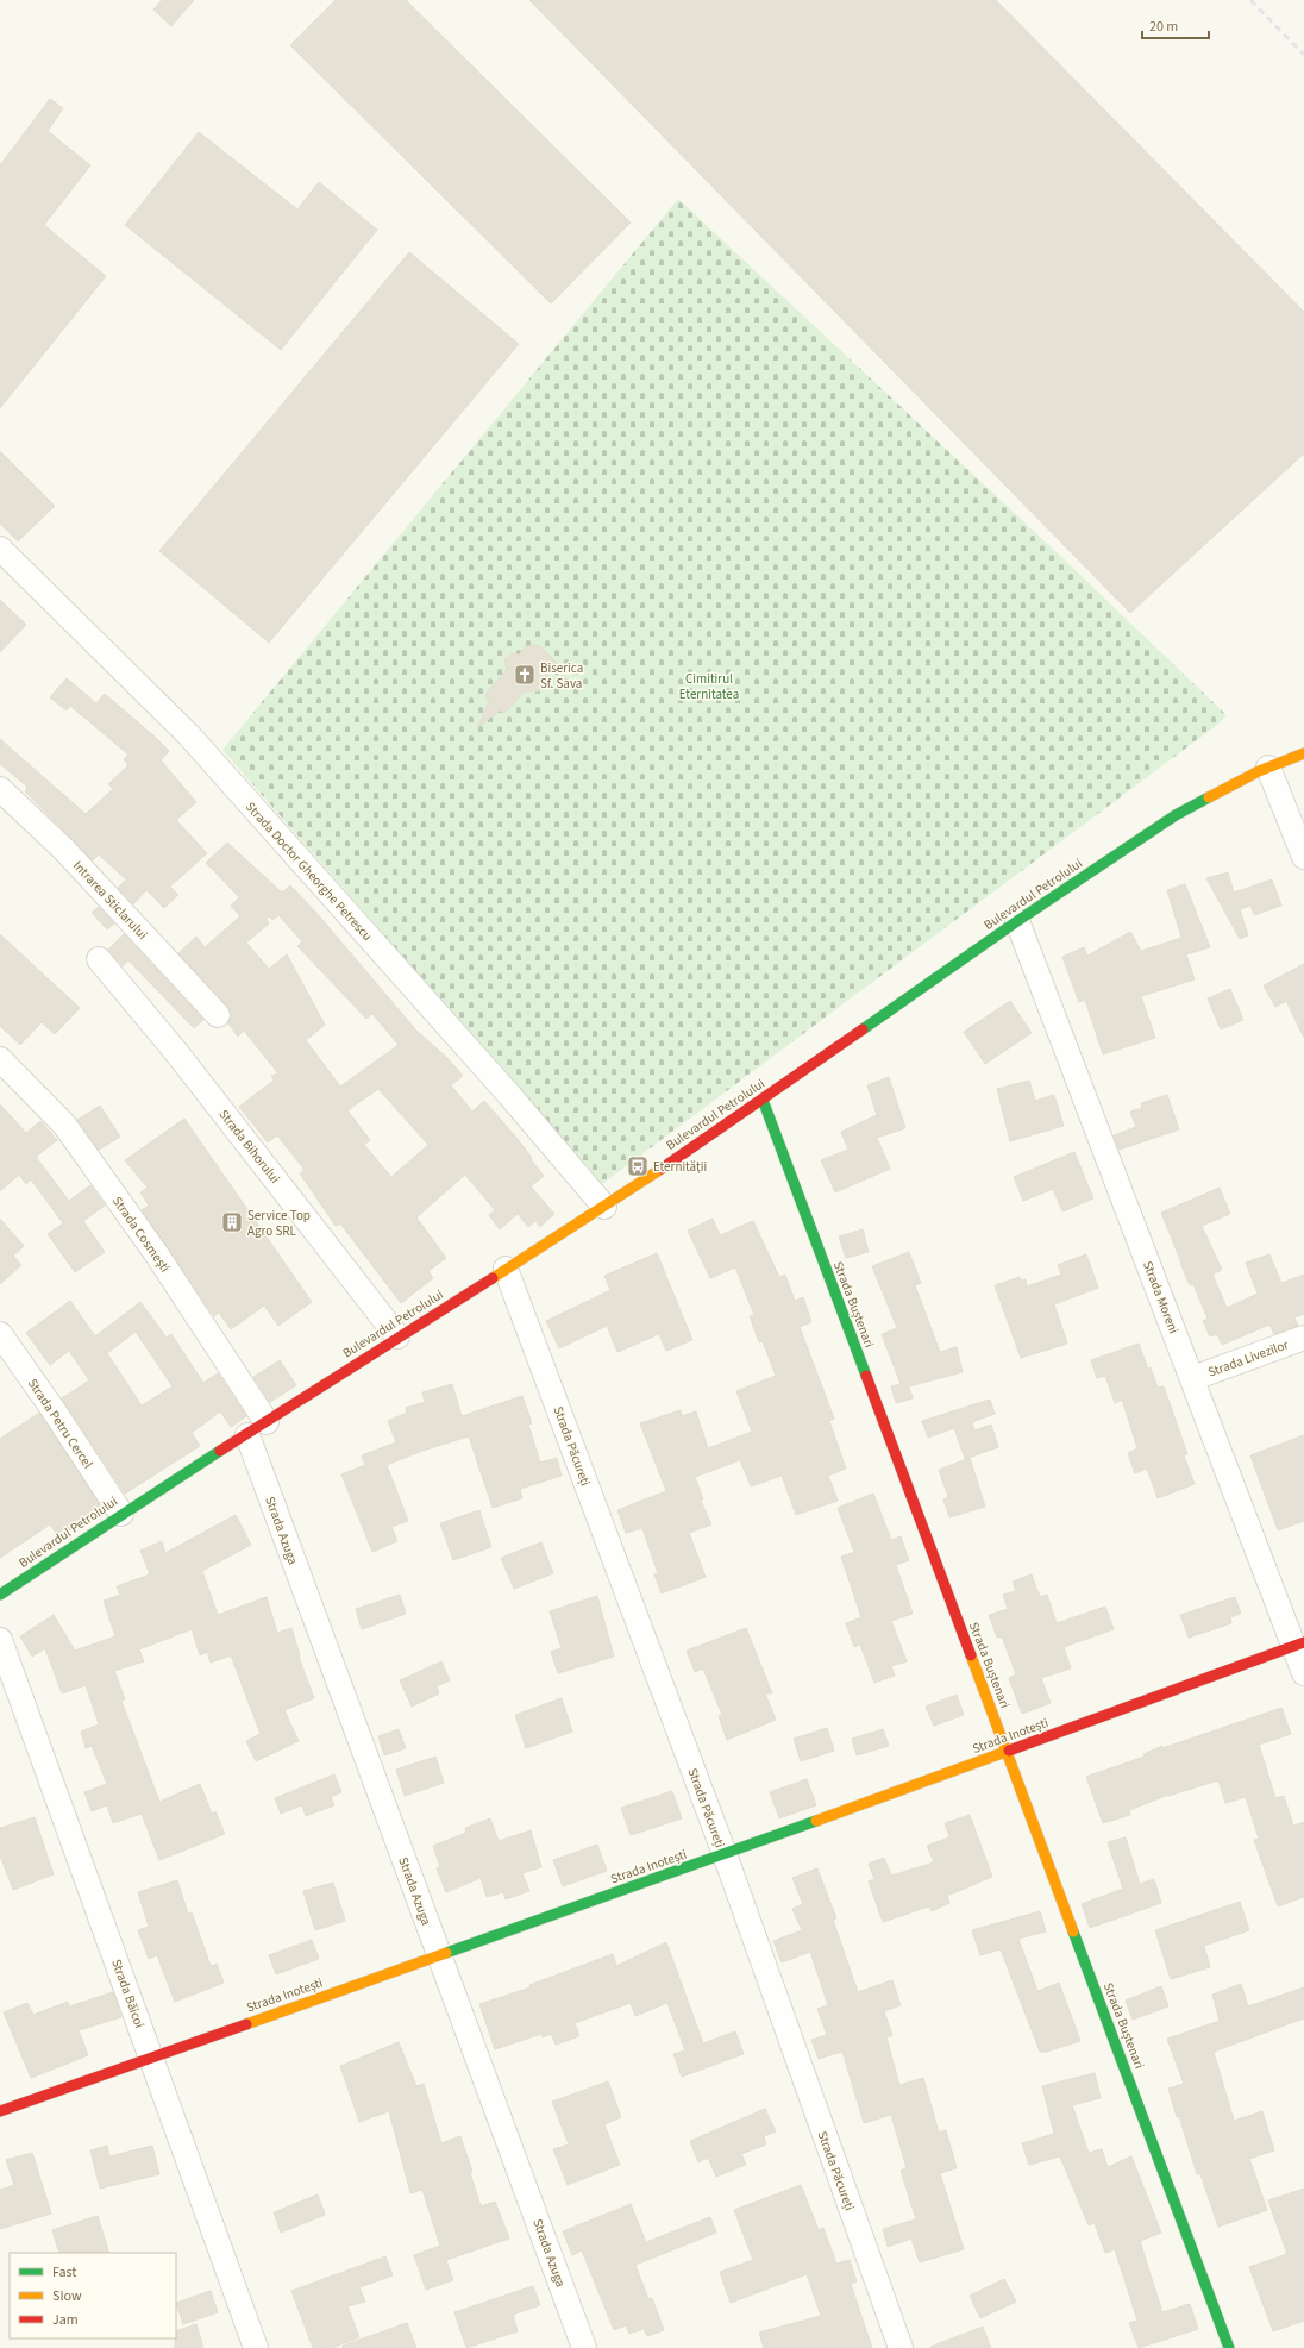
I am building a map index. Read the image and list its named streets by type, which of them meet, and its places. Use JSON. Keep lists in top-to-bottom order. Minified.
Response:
{"streets":{"street":["Strada Doctor Gheorghe Petrescu","Bulevardul Petrolului","Intrarea Sticlarului","Strada Bihorului","Strada Cosmești","Strada Moreni","Strada Buștenari","Strada Livezilor","Strada Petru Cercel","Strada Păcureți","Strada Azuga","Strada Inotești","Strada Băicoi"]},"crossings":[["Strada Doctor Gheorghe Petrescu","Bulevardul Petrolului"],["Bulevardul Petrolului","Strada Bihorului"],["Bulevardul Petrolului","Strada Cosmești"],["Bulevardul Petrolului","Strada Moreni"],["Bulevardul Petrolului","Strada Buștenari"],["Bulevardul Petrolului","Strada Petru Cercel"],["Bulevardul Petrolului","Strada Păcureți"],["Bulevardul Petrolului","Strada Azuga"],["Strada Cosmești","Strada Azuga"],["Strada Moreni","Strada Livezilor"],["Strada Moreni","Strada Inotești"],["Strada Buștenari","Strada Inotești"],["Strada Păcureți","Strada Inotești"],["Strada Azuga","Strada Inotești"],["Strada Inotești","Strada Băicoi"]],"parks":["Cimitirul Eternitatea"],"places":{"church":["Biserica Sf. Sava"],"bus stop":["Eternității"],"building":["Service Top Agro SRL"]},"legend":["Fast","Slow","Jam"],"scale_bar":"20 m"}
